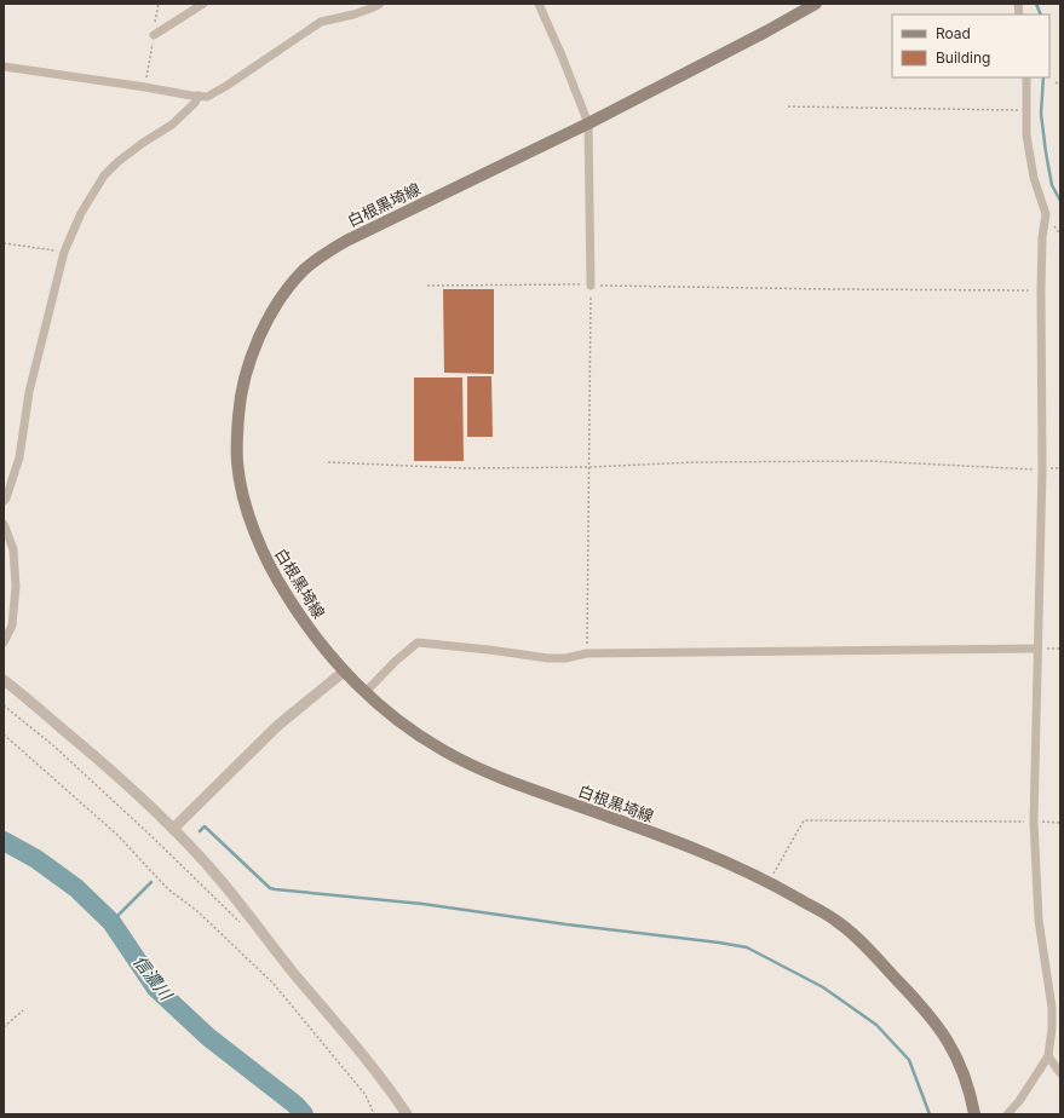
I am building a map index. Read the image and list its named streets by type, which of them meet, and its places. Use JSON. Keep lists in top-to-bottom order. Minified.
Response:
{"streets":{"main road":["白根黒埼線"]},"water":["信濃川"],"legend":["Road","Building"]}
